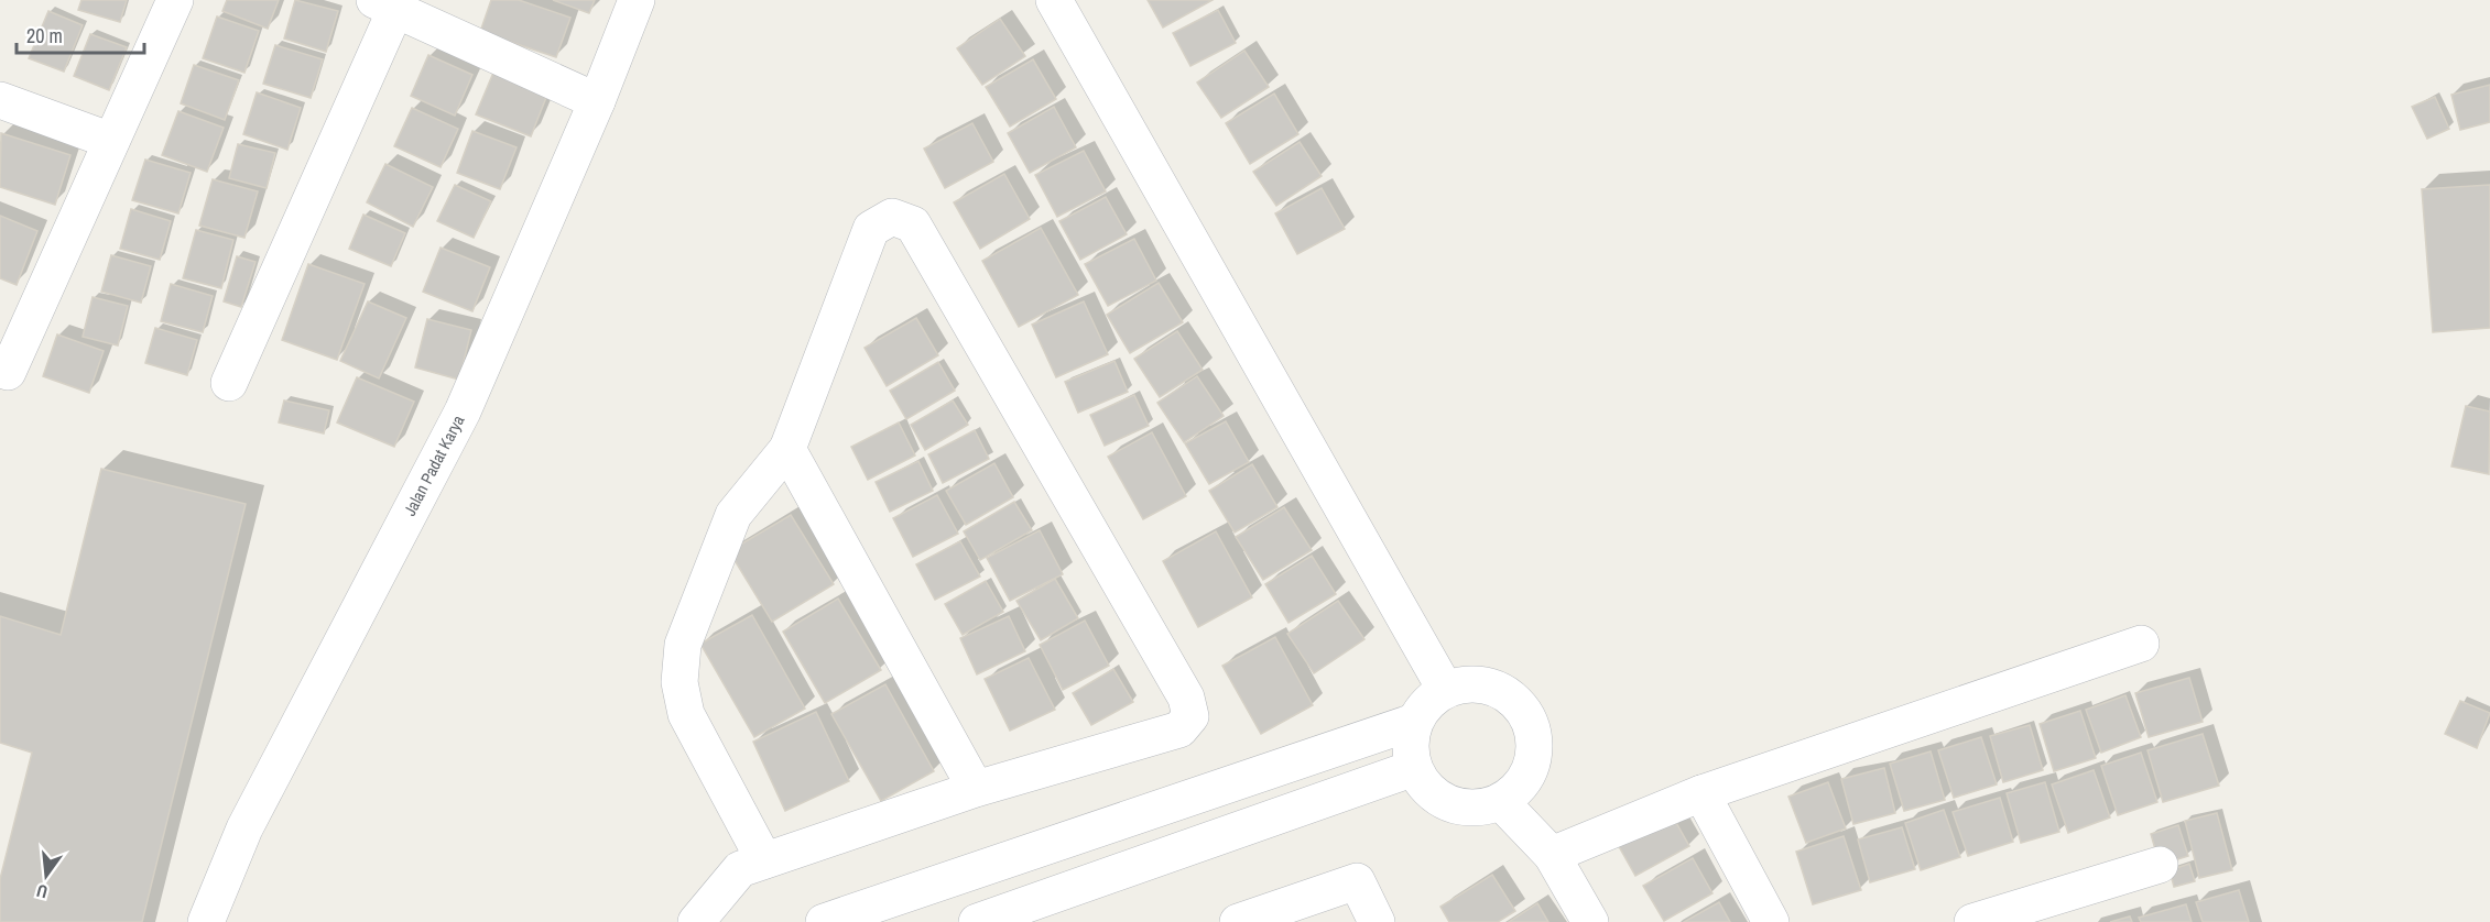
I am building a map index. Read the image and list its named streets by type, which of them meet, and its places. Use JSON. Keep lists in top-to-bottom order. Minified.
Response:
{"streets":{"street":["Jalan Padat Karya"]},"scale_bar":"20 m","north":"bottom"}
